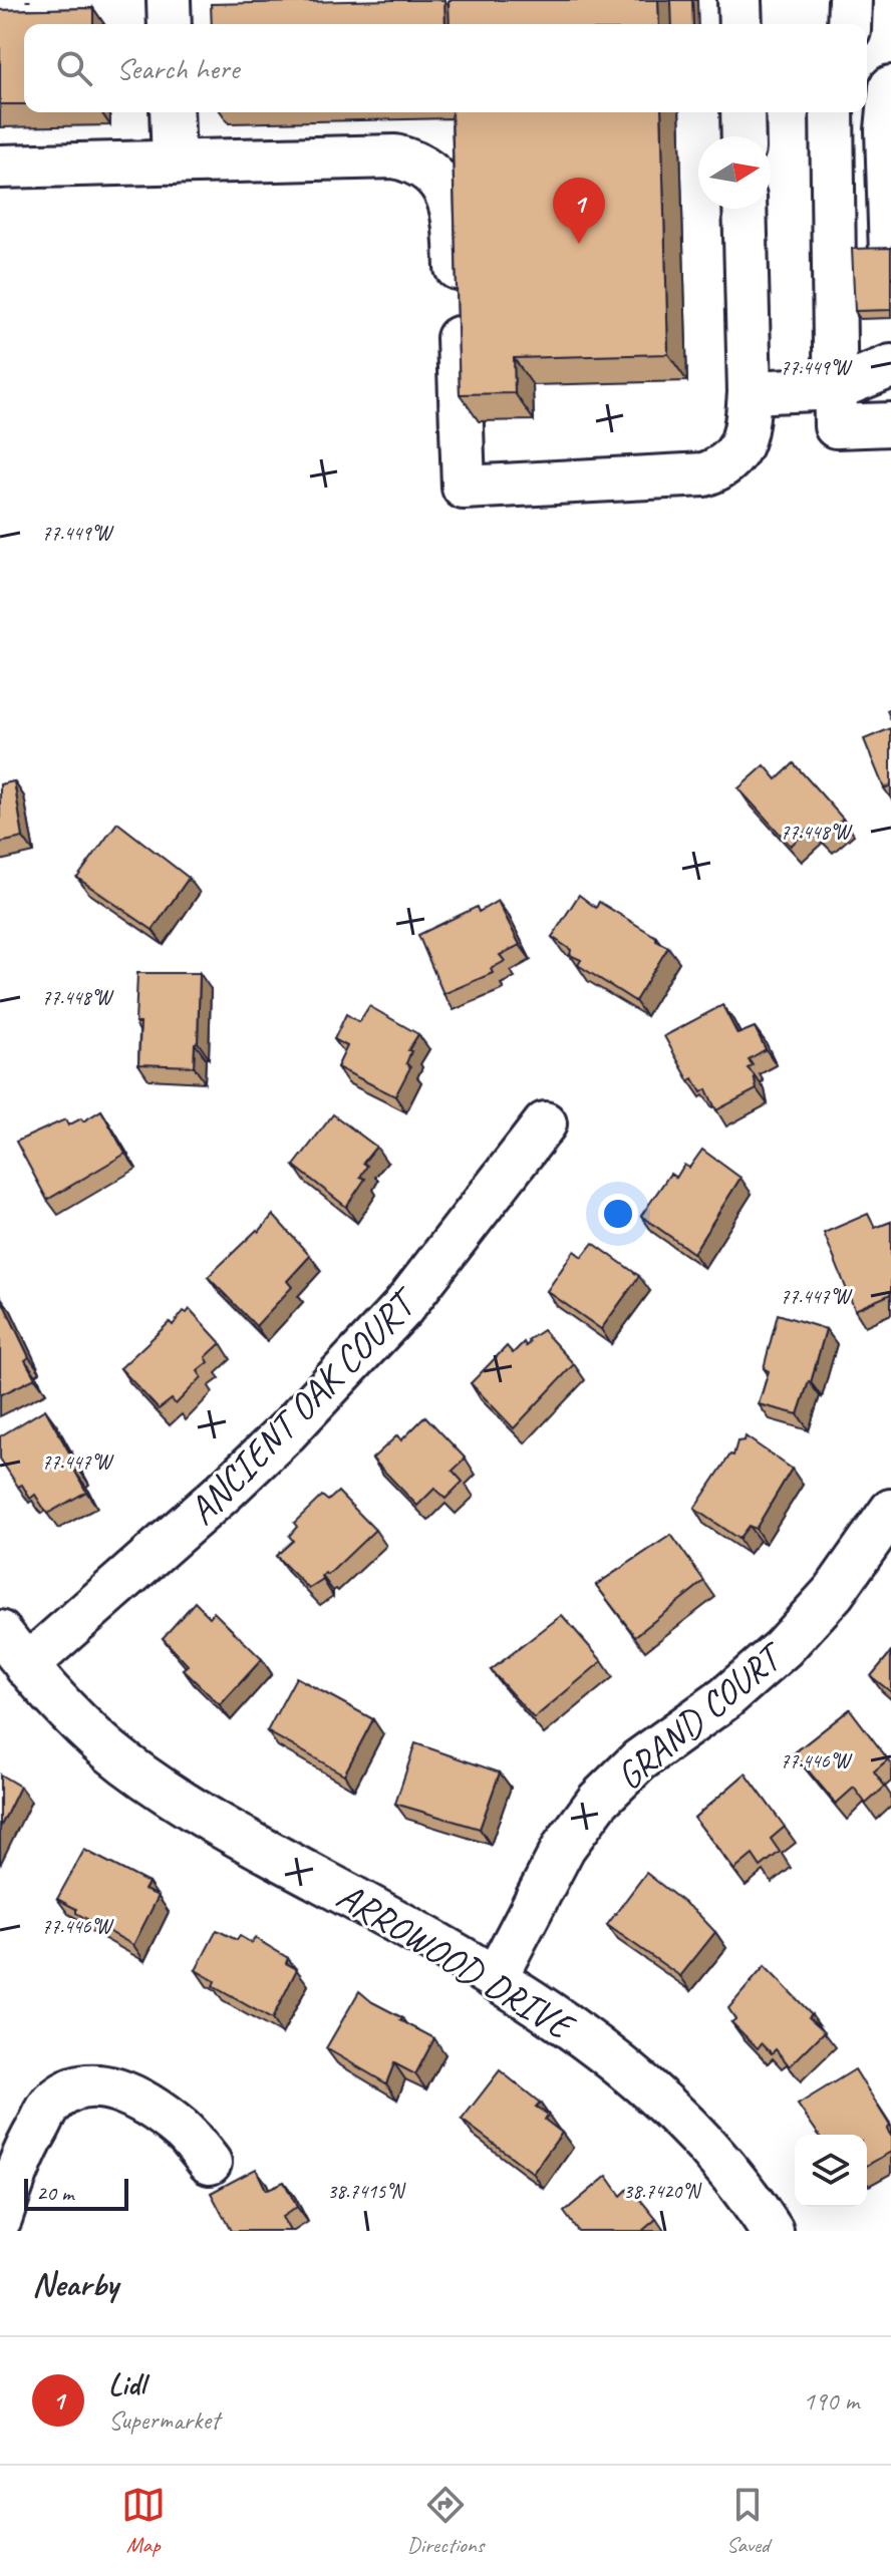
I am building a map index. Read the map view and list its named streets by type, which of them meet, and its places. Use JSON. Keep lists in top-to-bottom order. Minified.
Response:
{"streets":{"street":["ANCIENT OAK COURT","GRAND COURT","ARROWOOD DRIVE"]},"crossings":[["ANCIENT OAK COURT","ARROWOOD DRIVE"],["GRAND COURT","ARROWOOD DRIVE"]],"scale_bar":"20 m","north":"right","page":{"search":"Search here","pins":"1","scale":"20 m","heading":"Nearby","list":[{"mark":"1","name":"Lidl","note":"Supermarket","value":"190 m"}],"nav":["Map","Directions","Saved"]},"coordinates":["77.449°W","77.448°W","77.447°W","77.446°W","38.7415°N","38.7420°N"]}
